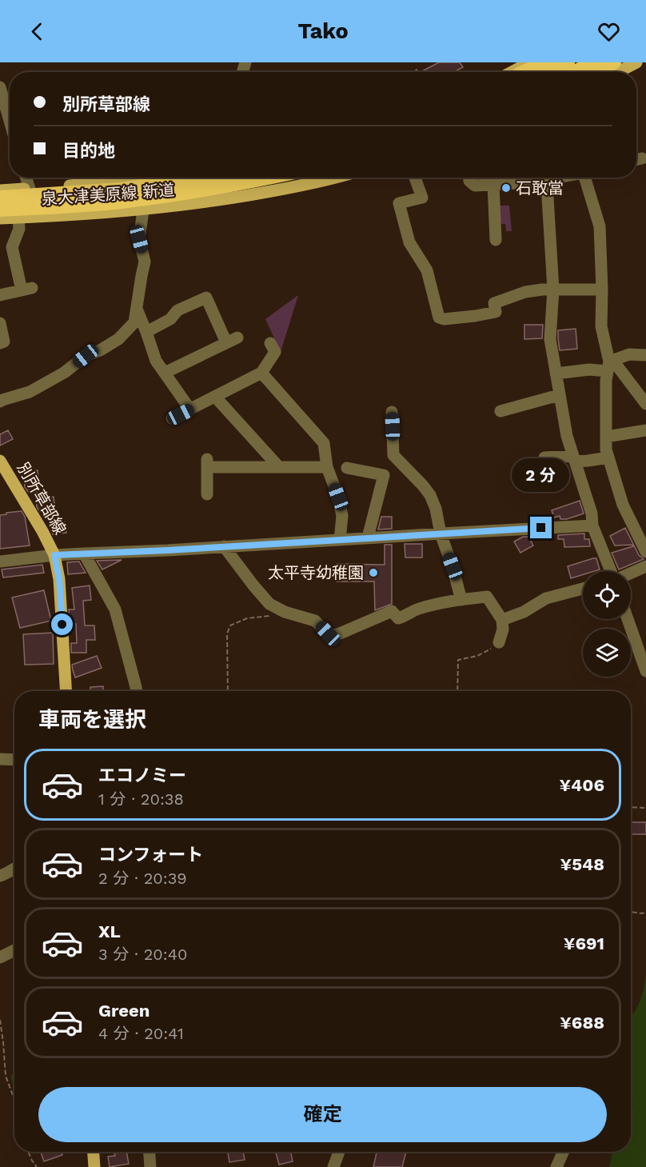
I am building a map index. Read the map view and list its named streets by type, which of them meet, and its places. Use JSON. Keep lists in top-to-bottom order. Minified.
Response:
{"streets":{"main road":["泉大津美原線 新道","別所草部線"]},"places":["石敢當","太平寺幼稚園"],"page":{"header":"Tako","banner":["別所草部線","目的地"],"bubble":"2 分","heading":"車両を選択","list":[{"name":"エコノミー","note":"1 分 · 20:38","value":"¥406"},{"name":"コンフォート","note":"2 分 · 20:39","value":"¥548"},{"name":"XL","note":"3 分 · 20:40","value":"¥691"},{"name":"Green","note":"4 分 · 20:41","value":"¥688"}],"buttons":"確定"}}
